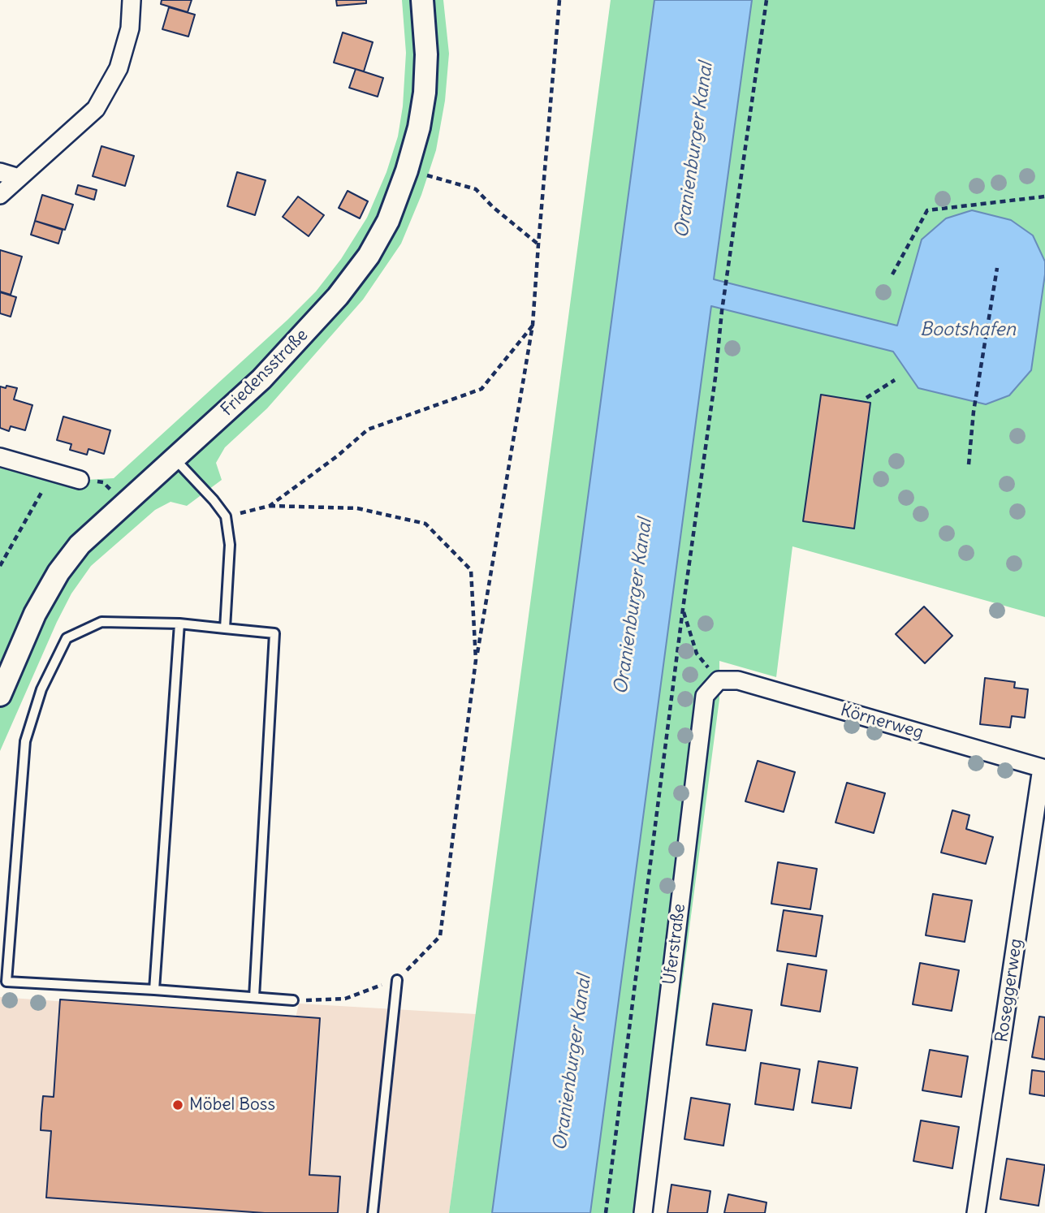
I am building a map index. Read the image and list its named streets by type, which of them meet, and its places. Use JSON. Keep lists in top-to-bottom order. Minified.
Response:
{"streets":{"street":["Friedensstraße","Körnerweg","Uferstraße","Roseggerweg"]},"crossings":[["Körnerweg","Uferstraße"],["Körnerweg","Roseggerweg"]],"water":["Oranienburger Kanal","Bootshafen"],"places":["Möbel Boss"]}
